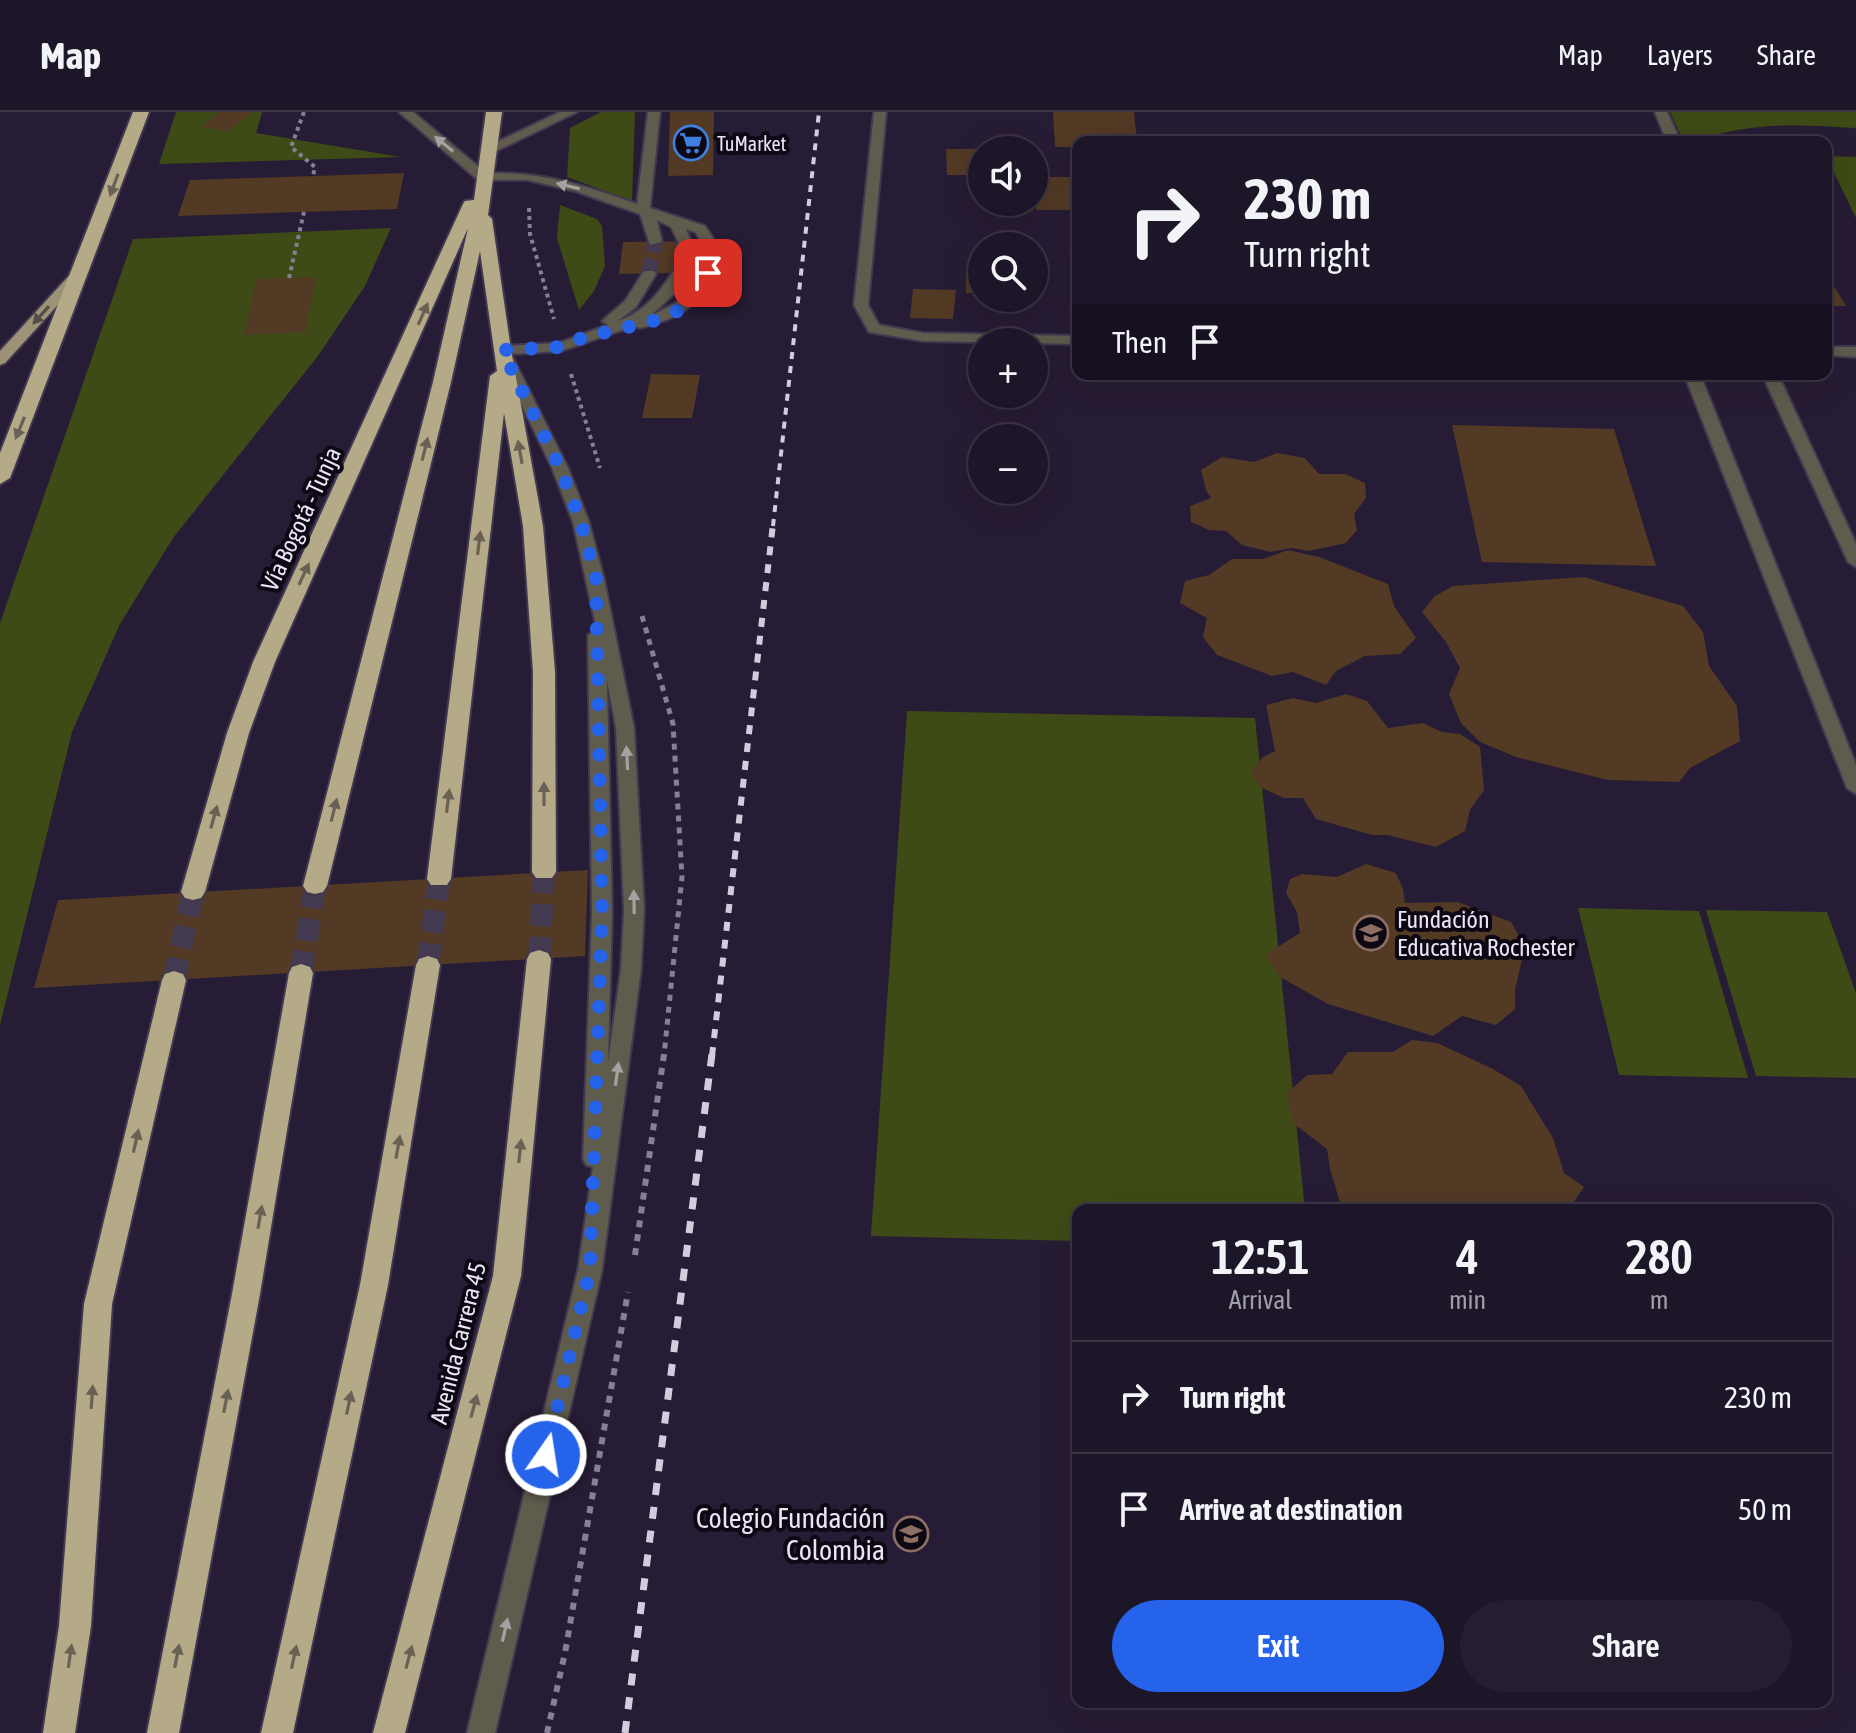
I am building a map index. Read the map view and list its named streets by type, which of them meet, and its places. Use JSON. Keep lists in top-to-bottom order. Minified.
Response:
{"streets":{"highway":["Vía Bogotá - Tunja","Avenida Carrera 45"]},"one_way":["Vía Bogotá - Tunja"],"places":{"supermarket":["TuMarket"],"school or university":["Fundación Educativa Rochester","Colegio Fundación Colombia"]},"page":{"header":"Map","nav":["Map","Layers","Share"],"map_buttons":["+","−"],"turn":["230 m","Turn right"],"then":"Then","eta":["12:51","Arrival","4","min","280","m"],"list":[{"name":"Turn right","value":"230 m"},{"name":"Arrive at destination","value":"50 m"}],"buttons":["Exit","Share"]}}
